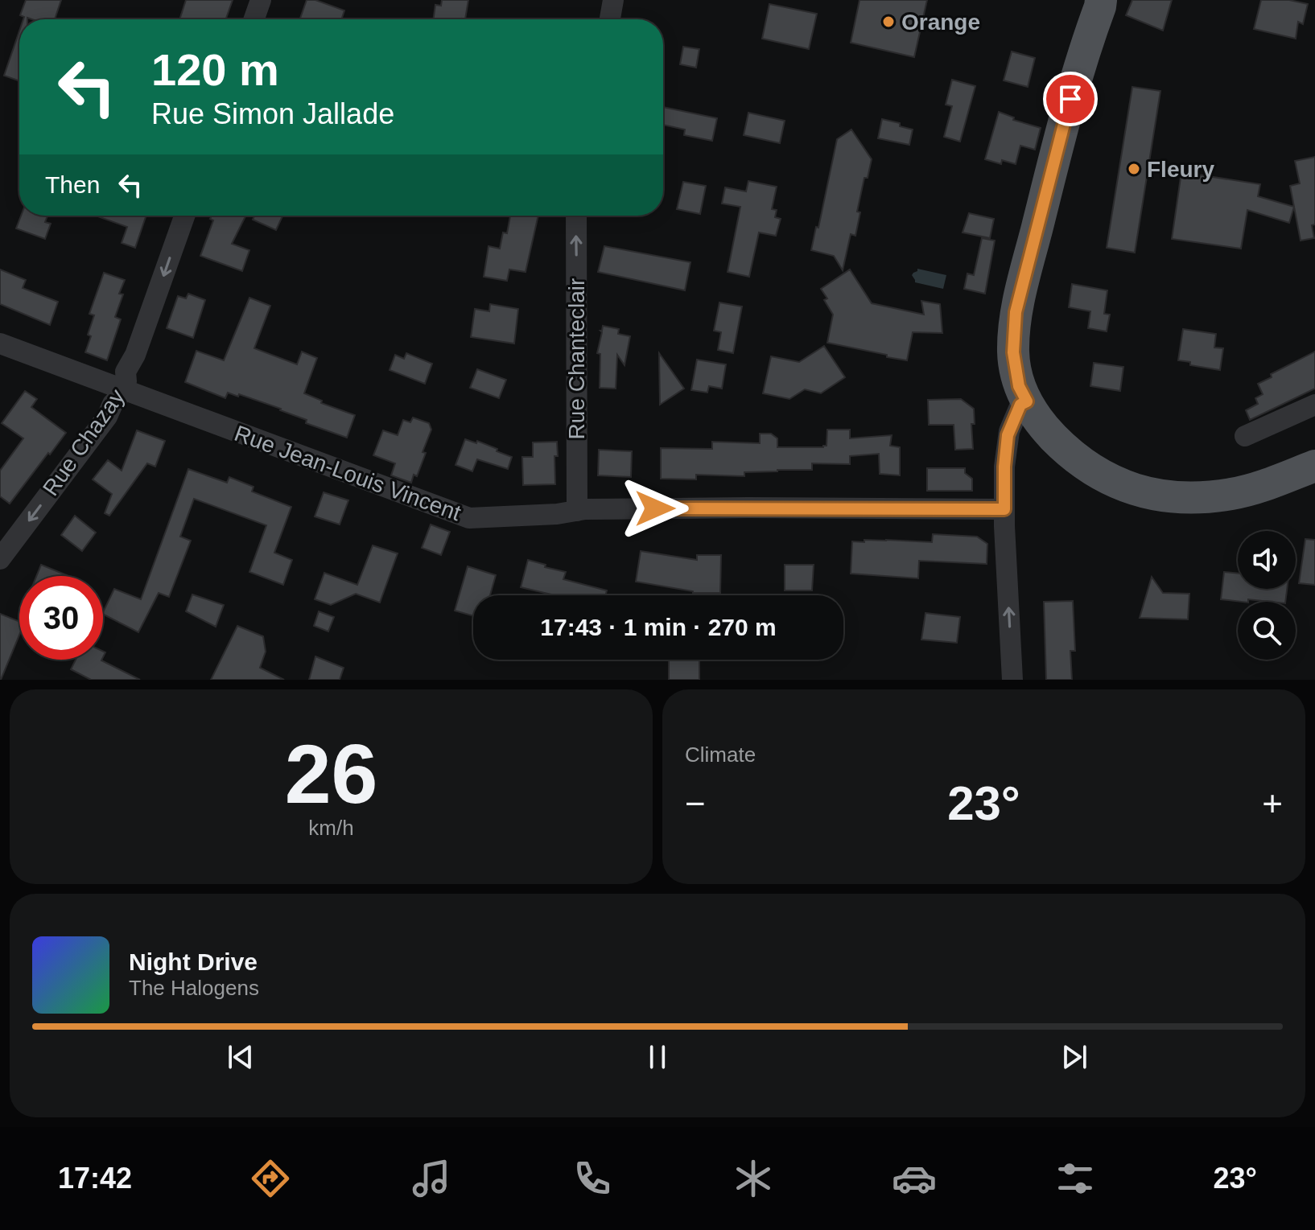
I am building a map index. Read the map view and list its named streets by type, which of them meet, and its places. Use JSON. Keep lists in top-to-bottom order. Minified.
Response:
{"streets":{"street":["Rue Chanteclair","Rue Chazay","Rue Jean-Louis Vincent"]},"crossings":[["Rue Chanteclair","Rue Jean-Louis Vincent"],["Rue Chazay","Rue Jean-Louis Vincent"]],"one_way":["Rue Chanteclair","Rue Chazay"],"places":["Orange","Fleury"],"page":{"turn":["120 m","Rue Simon Jallade"],"then":"Then","limit":"30","trip":"17:43 · 1 min · 270 m","tile":[["26","km/h"],"Climate"],"heat":["−","23°","+"],"song":["Night Drive","The Halogens"],"tabs":["17:42","23°"]}}
